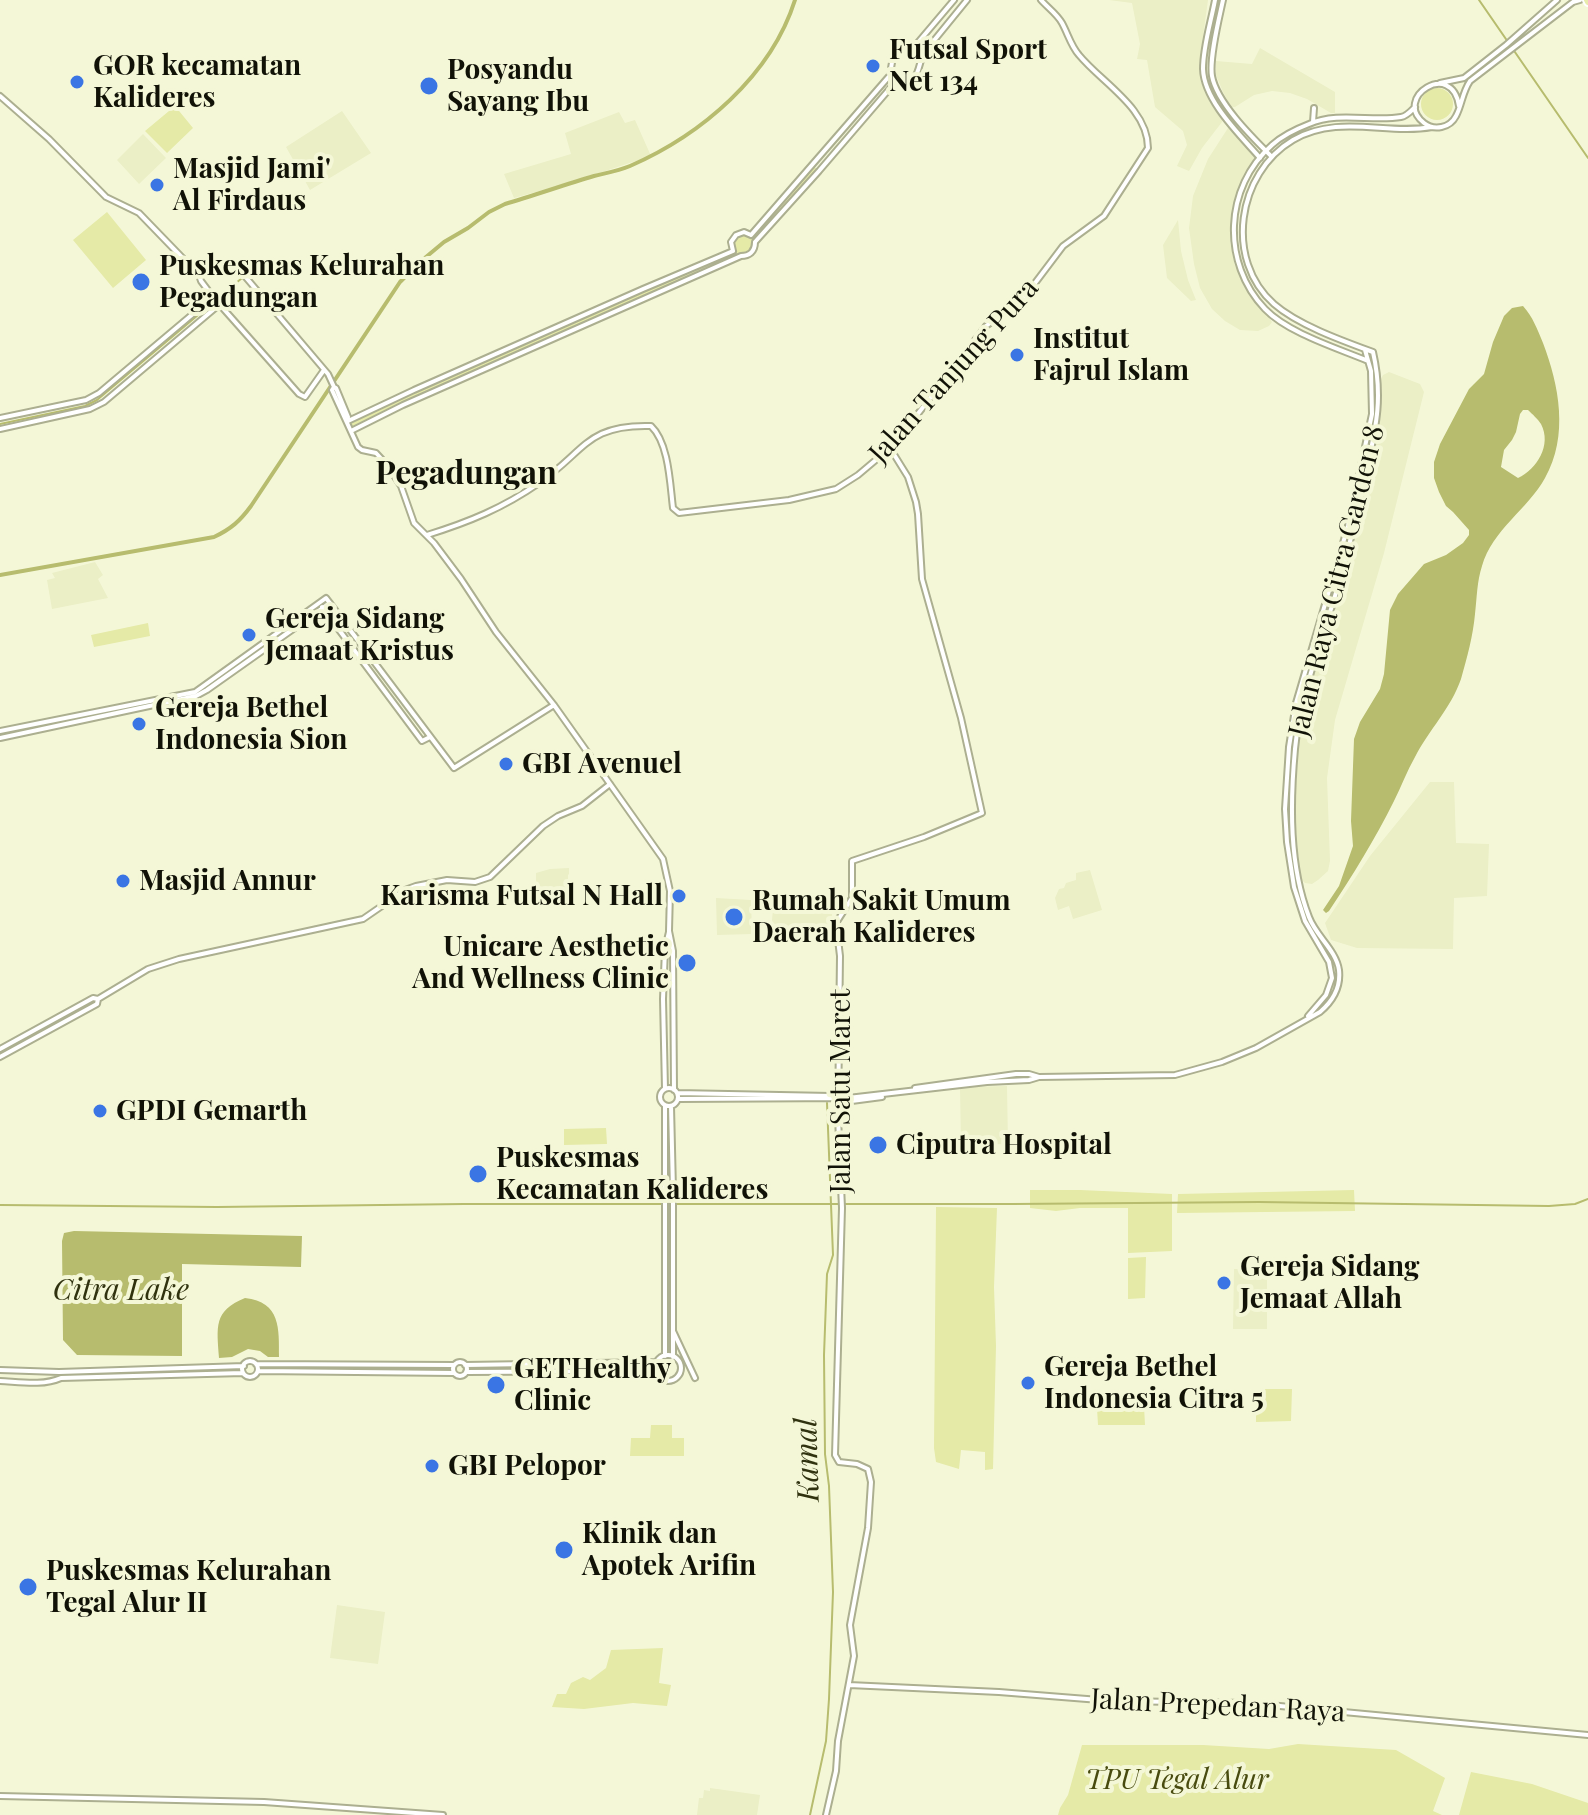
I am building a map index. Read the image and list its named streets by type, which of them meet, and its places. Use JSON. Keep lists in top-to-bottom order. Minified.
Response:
{"streets":{"street":["Jalan Tanjung Pura","Jalan Raya Citra Garden 8","Jalan Satu Maret","Jalan Prepedan Raya"]},"crossings":[["Jalan Tanjung Pura","Jalan Satu Maret"],["Jalan Satu Maret","Jalan Prepedan Raya"]],"districts":["Pegadungan"],"water":["Citra Lake","Kamal"],"parks":["TPU Tegal Alur"],"places":["Futsal Sport Net 134","GOR kecamatan Kalideres","Posyandu Sayang Ibu","Masjid Jami' Al Firdaus","Puskesmas Kelurahan Pegadungan","Institut Fajrul Islam","Gereja Sidang Jemaat Kristus","Gereja Bethel Indonesia Sion","GBI Avenuel","Masjid Annur","Karisma Futsal N Hall","Rumah Sakit Umum Daerah Kalideres","Unicare Aesthetic And Wellness Clinic","GPDI Gemarth","Ciputra Hospital","Puskesmas Kecamatan Kalideres","Gereja Sidang Jemaat Allah","Gereja Bethel Indonesia Citra 5","GETHealthy Clinic","GBI Pelopor","Klinik dan Apotek Arifin","Puskesmas Kelurahan Tegal Alur II"]}
